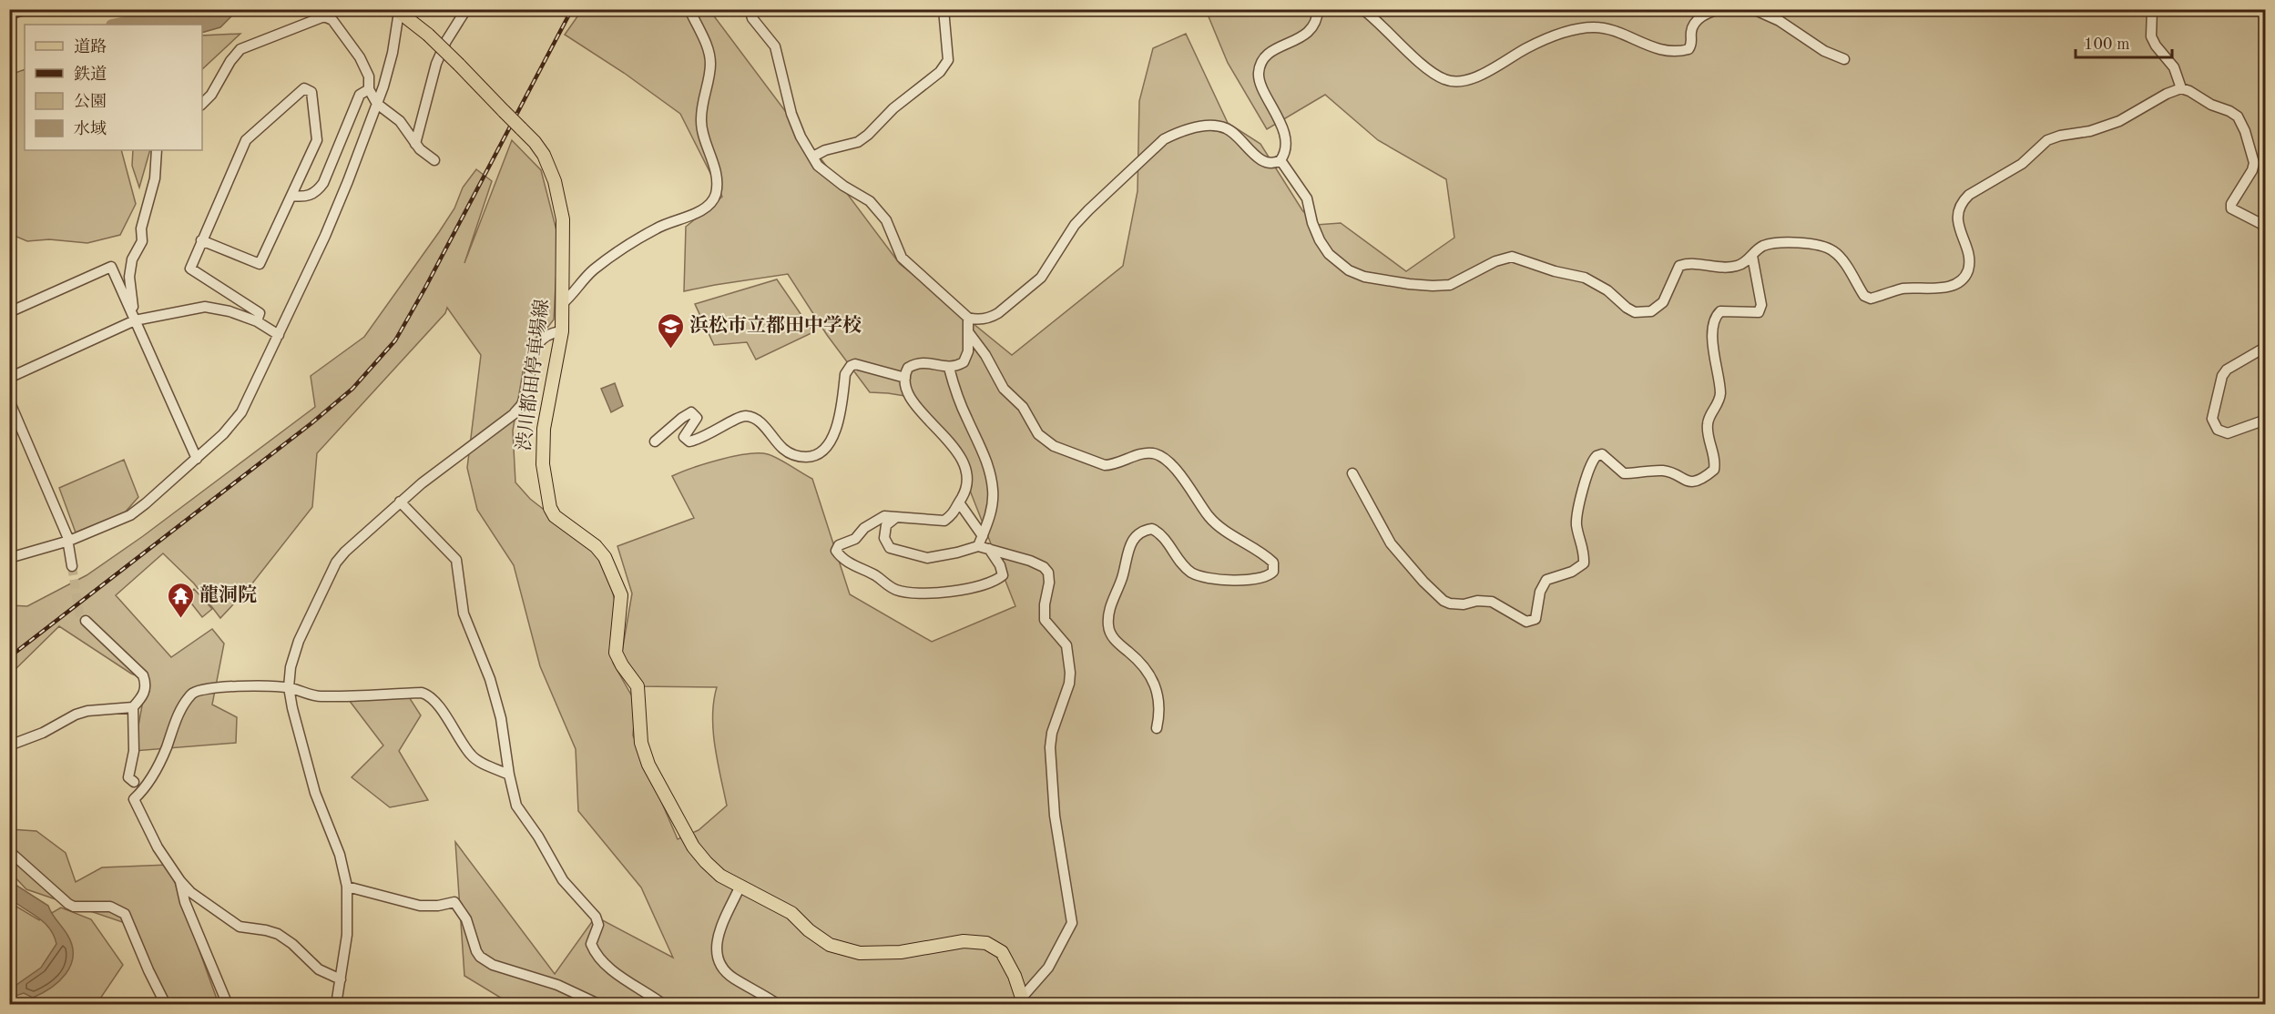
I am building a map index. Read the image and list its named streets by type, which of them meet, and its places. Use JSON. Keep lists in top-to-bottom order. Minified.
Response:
{"streets":{"main road":["渋川都田停車場線"]},"places":{"school or university":["浜松市立都田中学校"],"temple":["龍洞院"]},"legend":["道路","鉄道","公園","水域"],"scale_bar":"100 m"}
